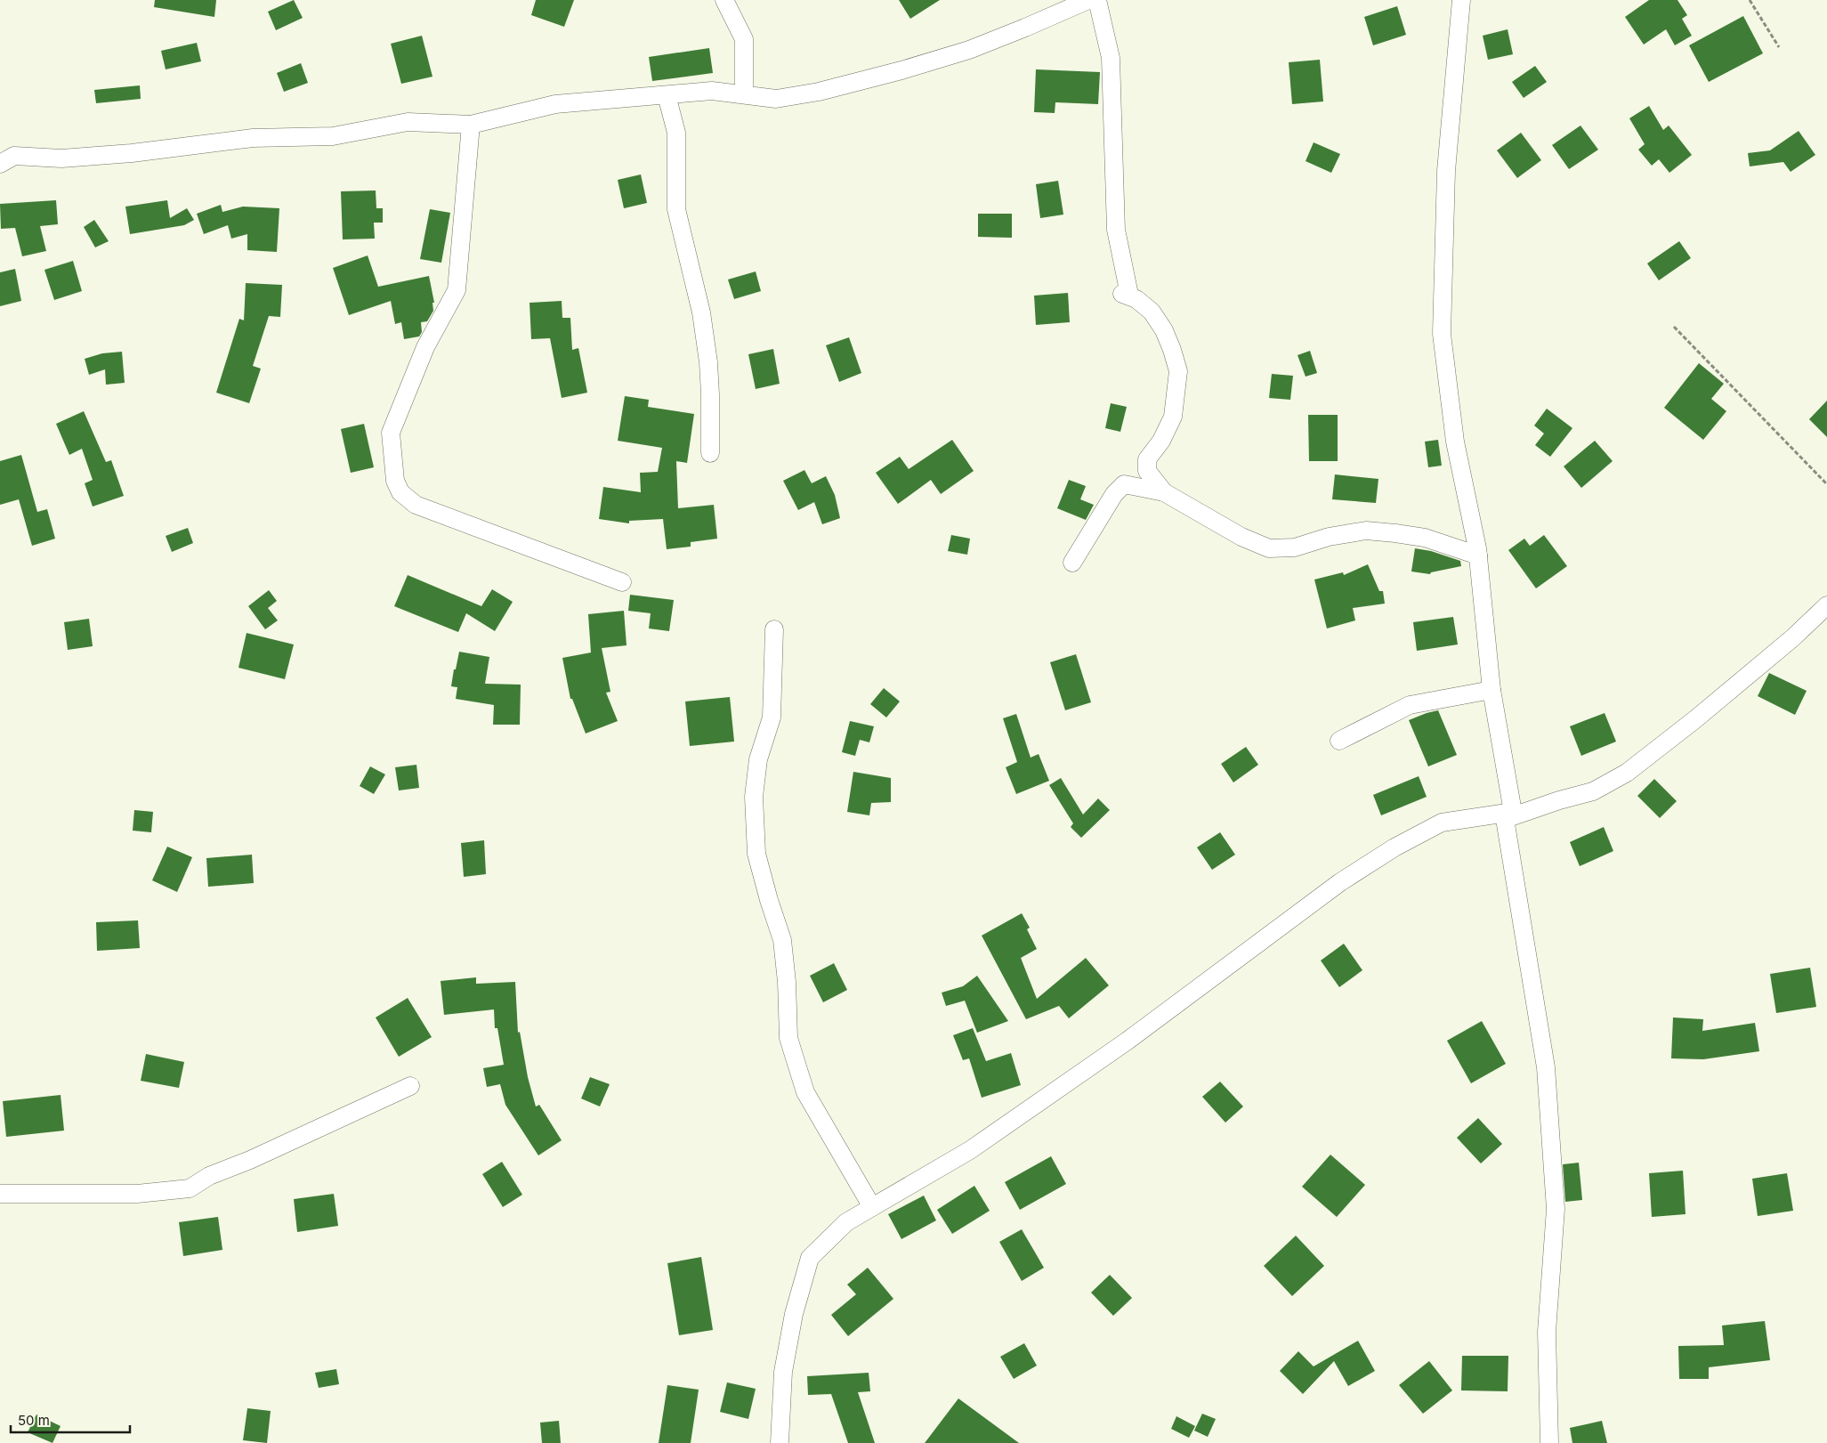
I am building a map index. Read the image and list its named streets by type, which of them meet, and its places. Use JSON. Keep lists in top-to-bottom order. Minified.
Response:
{"scale_bar":"50 m"}
